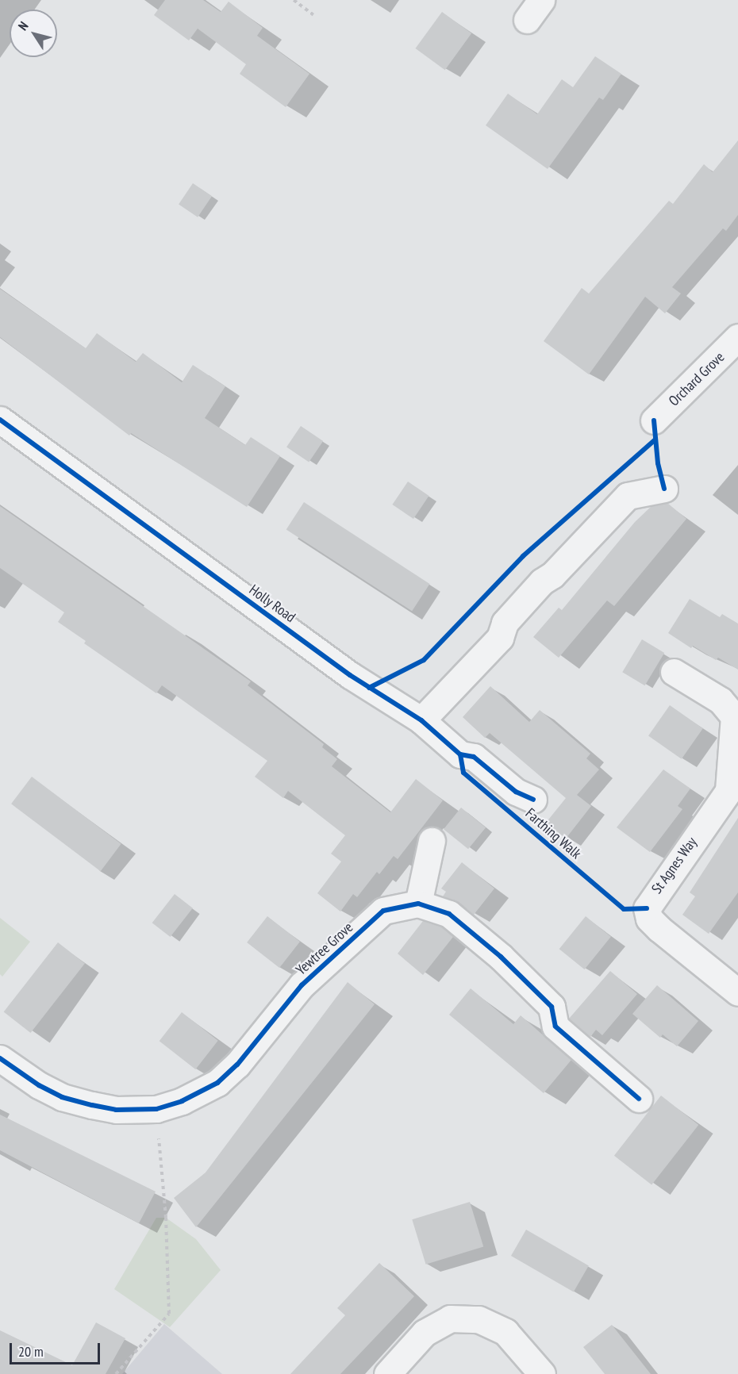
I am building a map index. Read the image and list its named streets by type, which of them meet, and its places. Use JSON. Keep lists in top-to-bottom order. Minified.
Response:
{"streets":{"street":["Orchard Grove","Holly Road","St Agnes Way","Yewtree Grove"],"cycle path":["Farthing Walk"]},"scale_bar":"20 m","north":"top left"}
